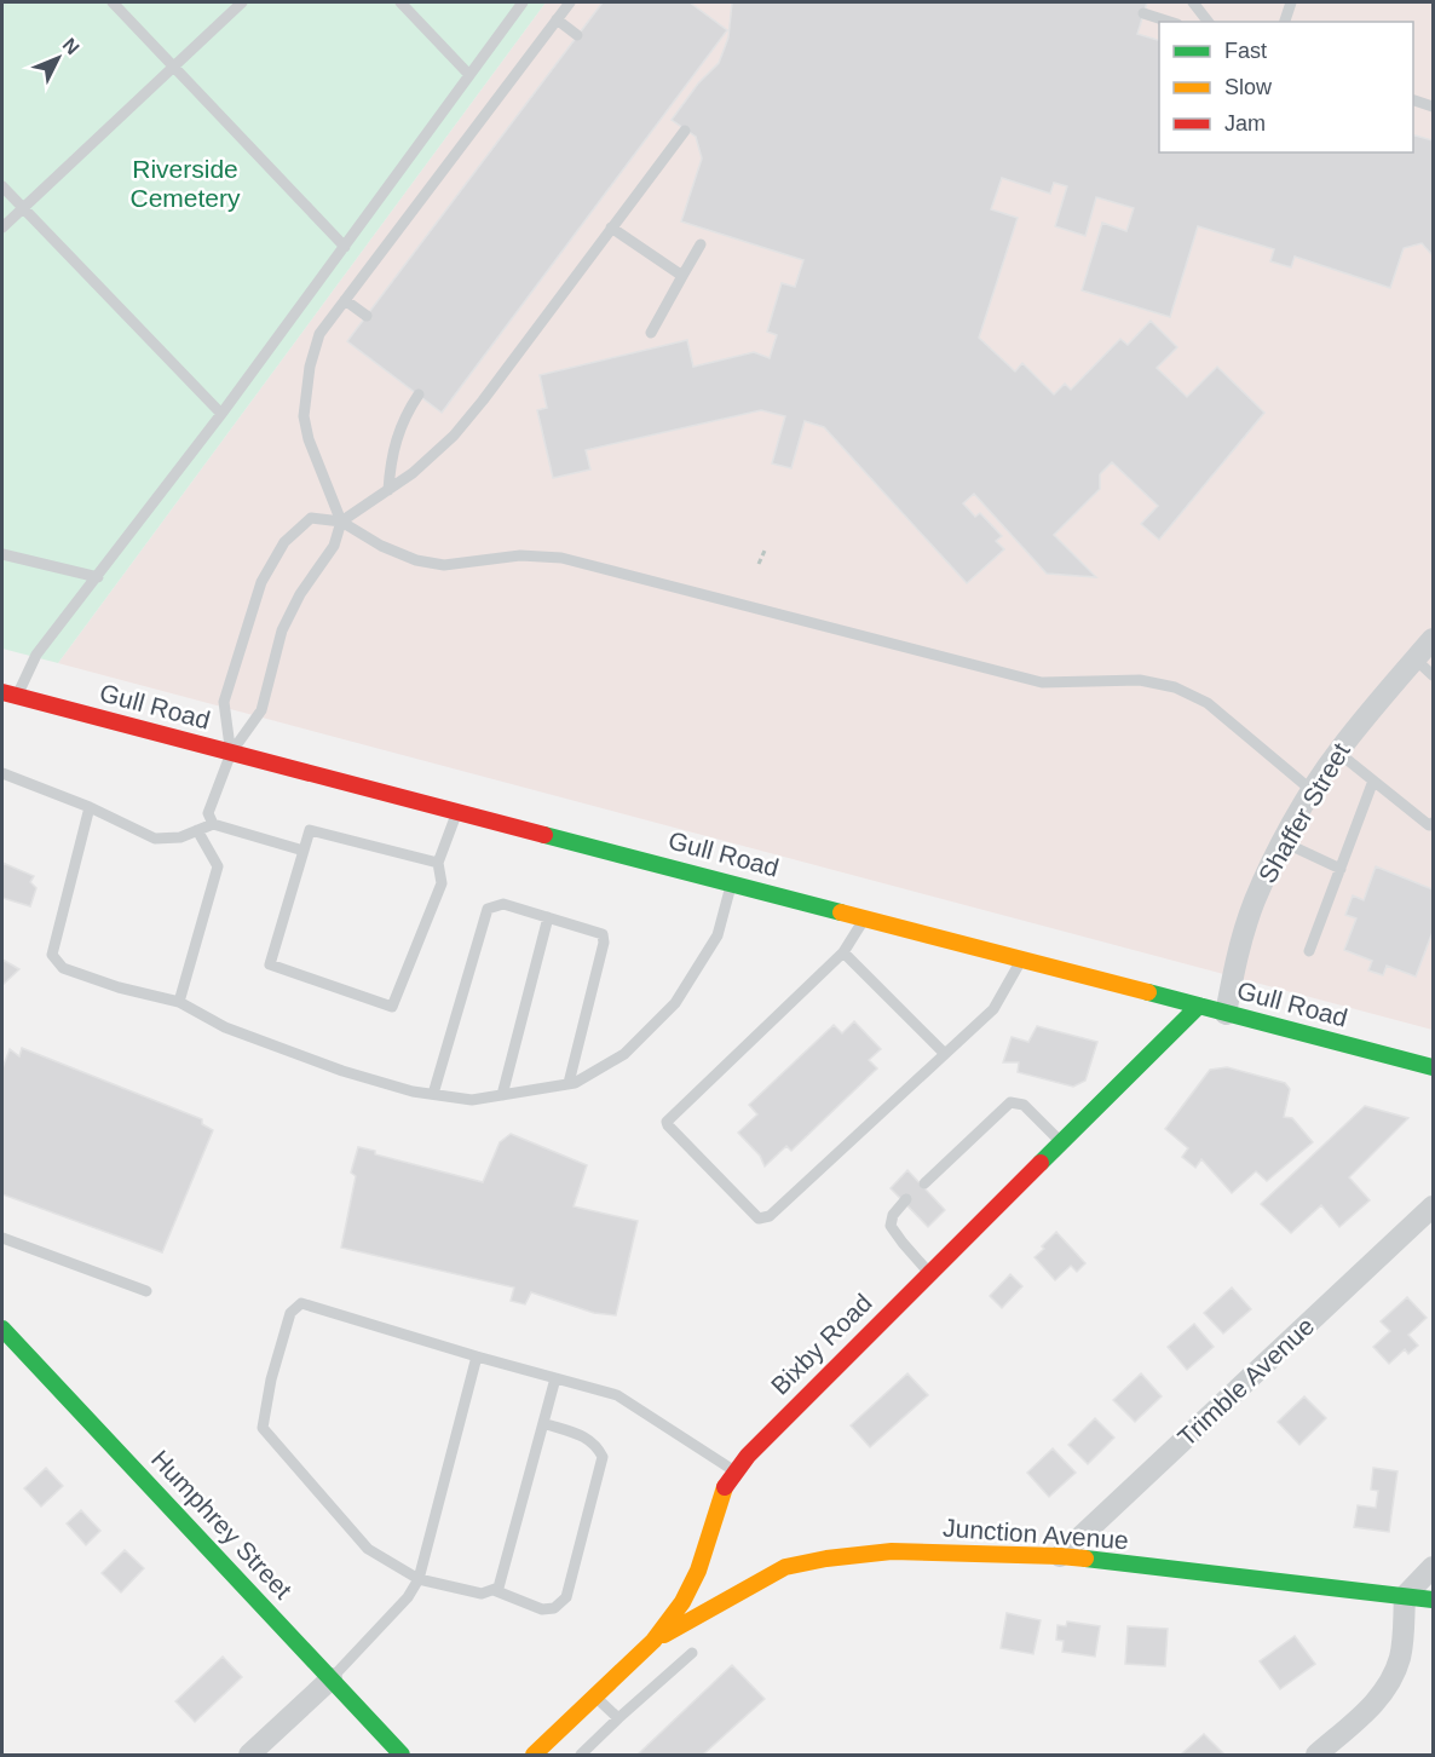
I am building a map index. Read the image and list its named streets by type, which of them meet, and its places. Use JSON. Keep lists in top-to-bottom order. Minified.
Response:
{"streets":{"street":["Gull Road","Shaffer Street","Bixby Road","Trimble Avenue","Humphrey Street","Junction Avenue"]},"crossings":[["Gull Road","Shaffer Street"],["Gull Road","Bixby Road"],["Bixby Road","Junction Avenue"],["Trimble Avenue","Junction Avenue"]],"parks":["Riverside Cemetery"],"legend":["Fast","Slow","Jam"],"north":"top right"}
